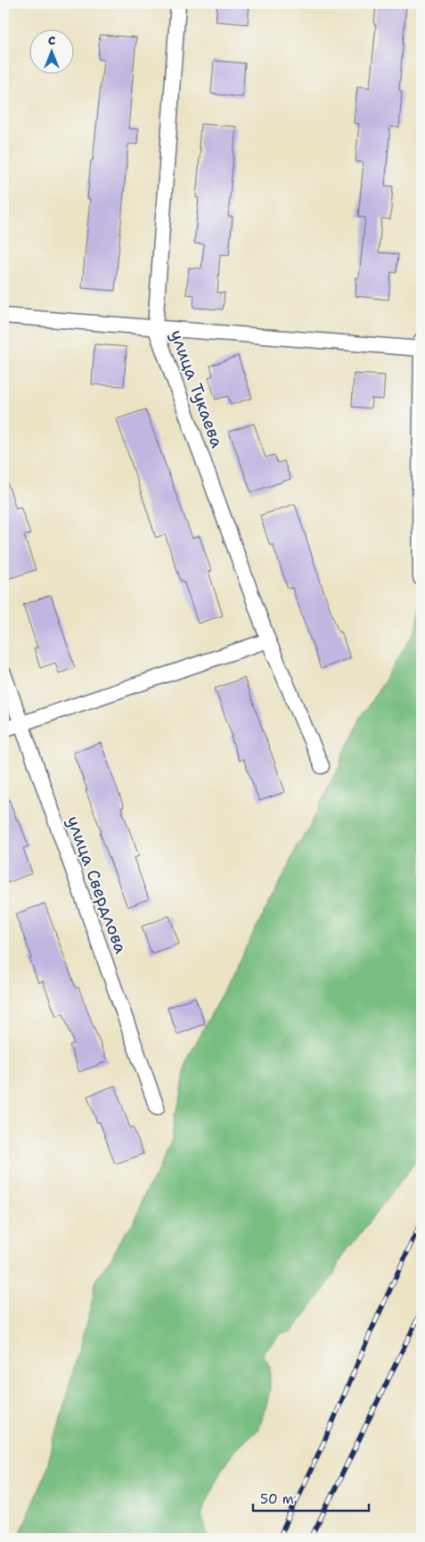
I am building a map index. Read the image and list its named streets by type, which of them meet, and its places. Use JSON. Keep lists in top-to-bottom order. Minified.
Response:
{"streets":{"street":["улица Тукаева","улица Свердлова"]},"scale_bar":"50 m","north":"top"}
